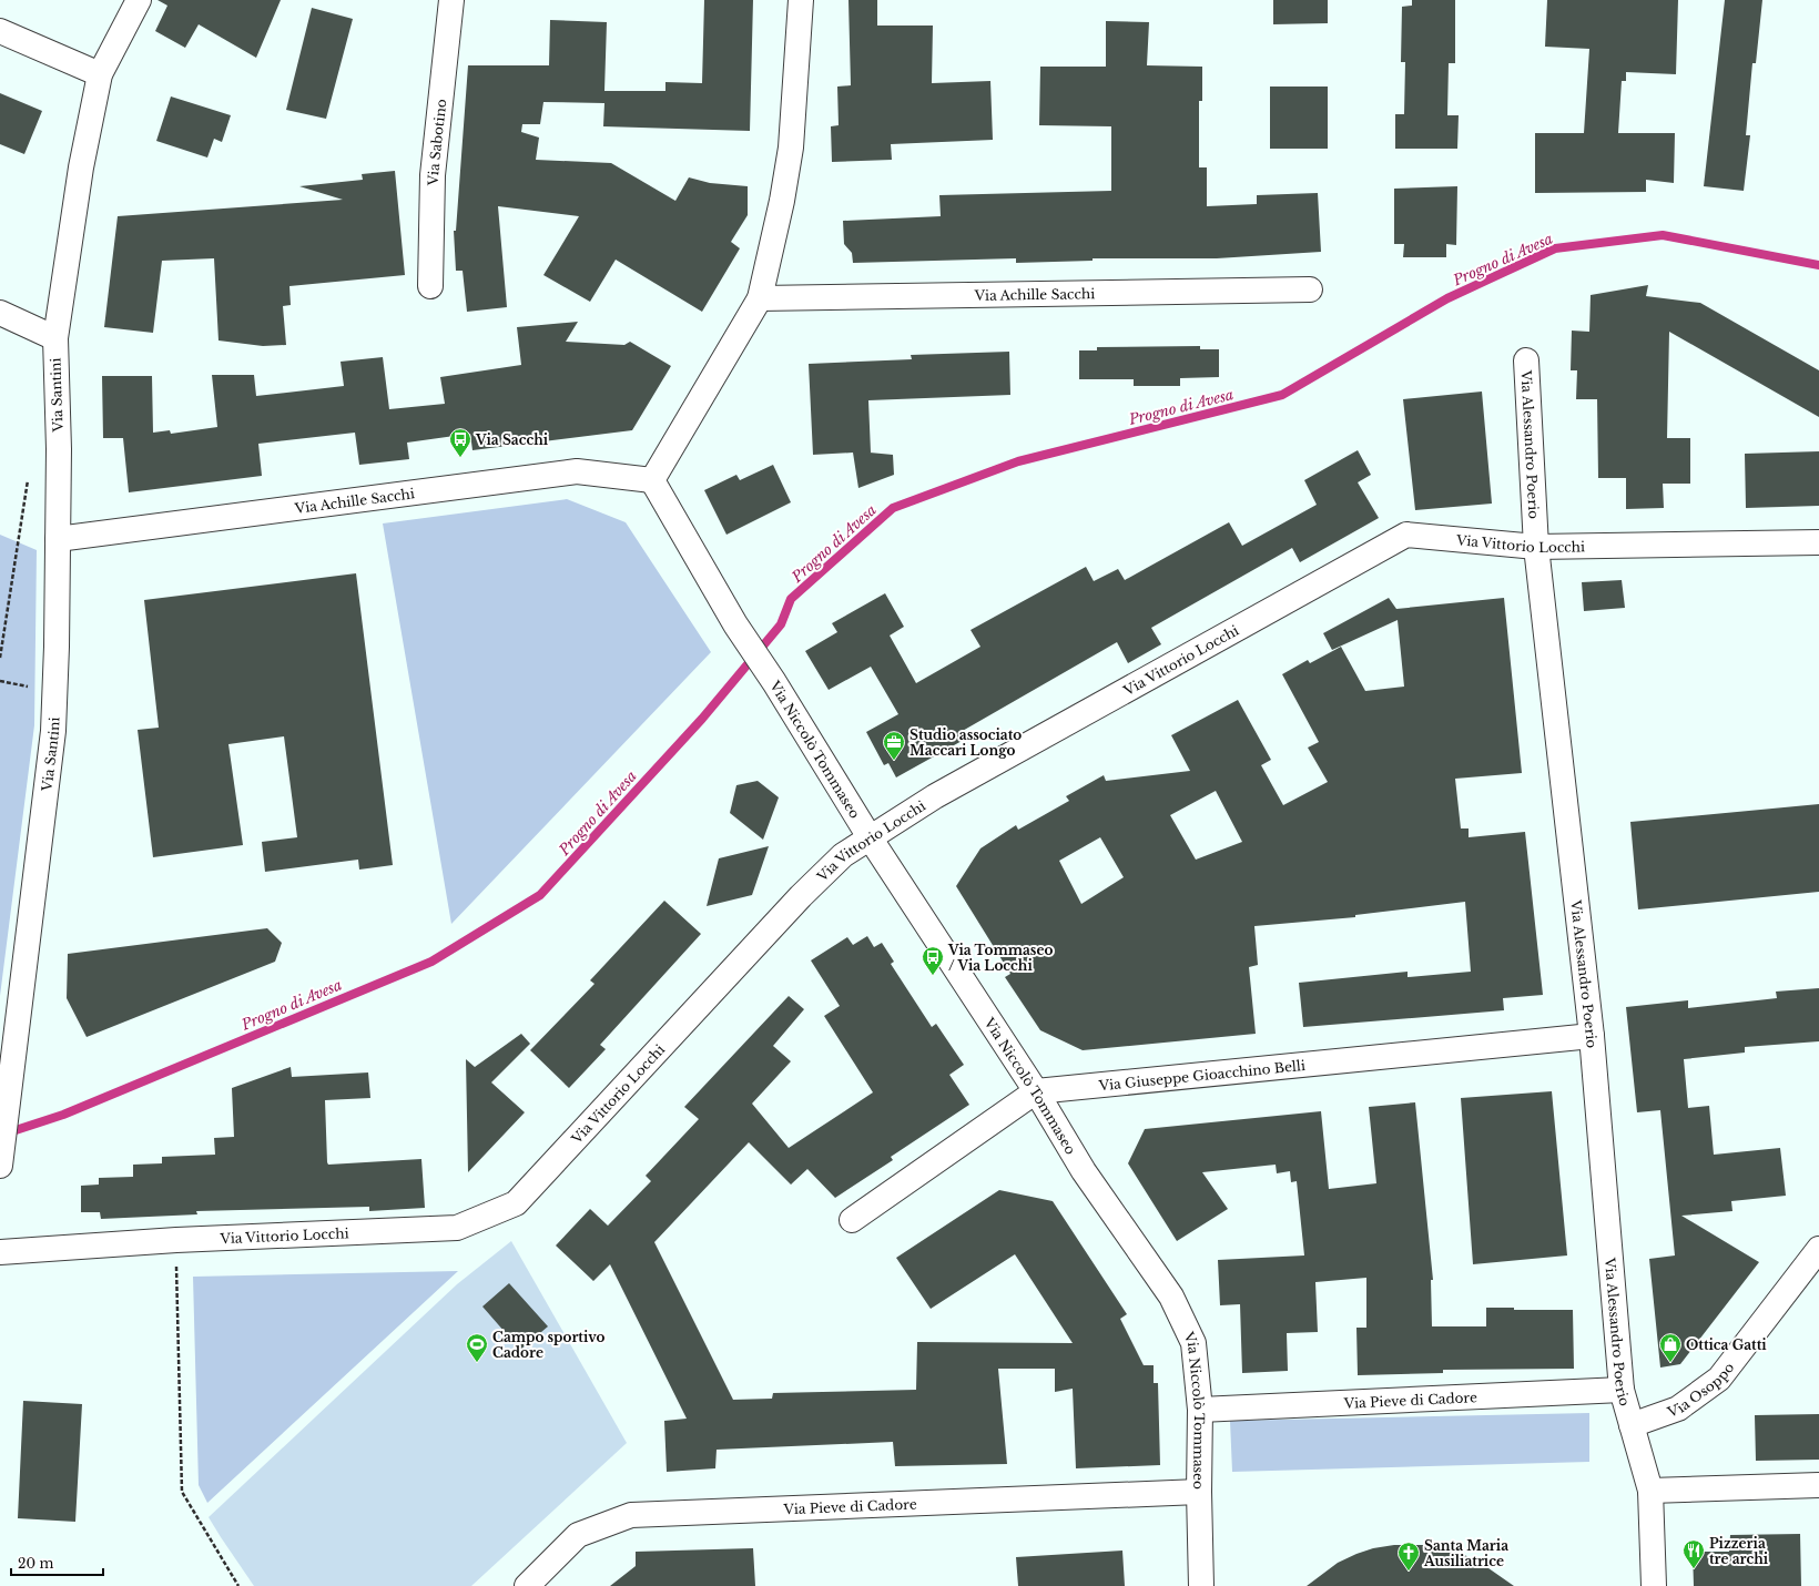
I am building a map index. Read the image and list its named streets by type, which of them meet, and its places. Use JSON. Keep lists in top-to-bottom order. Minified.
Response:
{"streets":{"street":["Via Sabotino","Via Achille Sacchi","Via Santini","Via Alessandro Poerio","Via Vittorio Locchi","Via Niccolò Tommaseo","Via Giuseppe Gioacchino Belli","Via Osoppo","Via Pieve di Cadore"]},"crossings":[["Via Achille Sacchi","Via Santini"],["Via Achille Sacchi","Via Niccolò Tommaseo"],["Via Alessandro Poerio","Via Vittorio Locchi"],["Via Alessandro Poerio","Via Giuseppe Gioacchino Belli"],["Via Alessandro Poerio","Via Osoppo"],["Via Alessandro Poerio","Via Pieve di Cadore"],["Via Vittorio Locchi","Via Niccolò Tommaseo"],["Via Niccolò Tommaseo","Via Giuseppe Gioacchino Belli"],["Via Niccolò Tommaseo","Via Pieve di Cadore"]],"water":["Progno di Avesa"],"places":{"bus stop":["Via Sacchi","Via Tommaseo / Via Locchi"],"office":["Studio associato Maccari Longo"],"sports":["Campo sportivo Cadore"],"shop":["Ottica Gatti"],"restaurant":["Pizzeria tre archi"],"church":["Santa Maria Ausiliatrice"]},"scale_bar":"20 m"}
